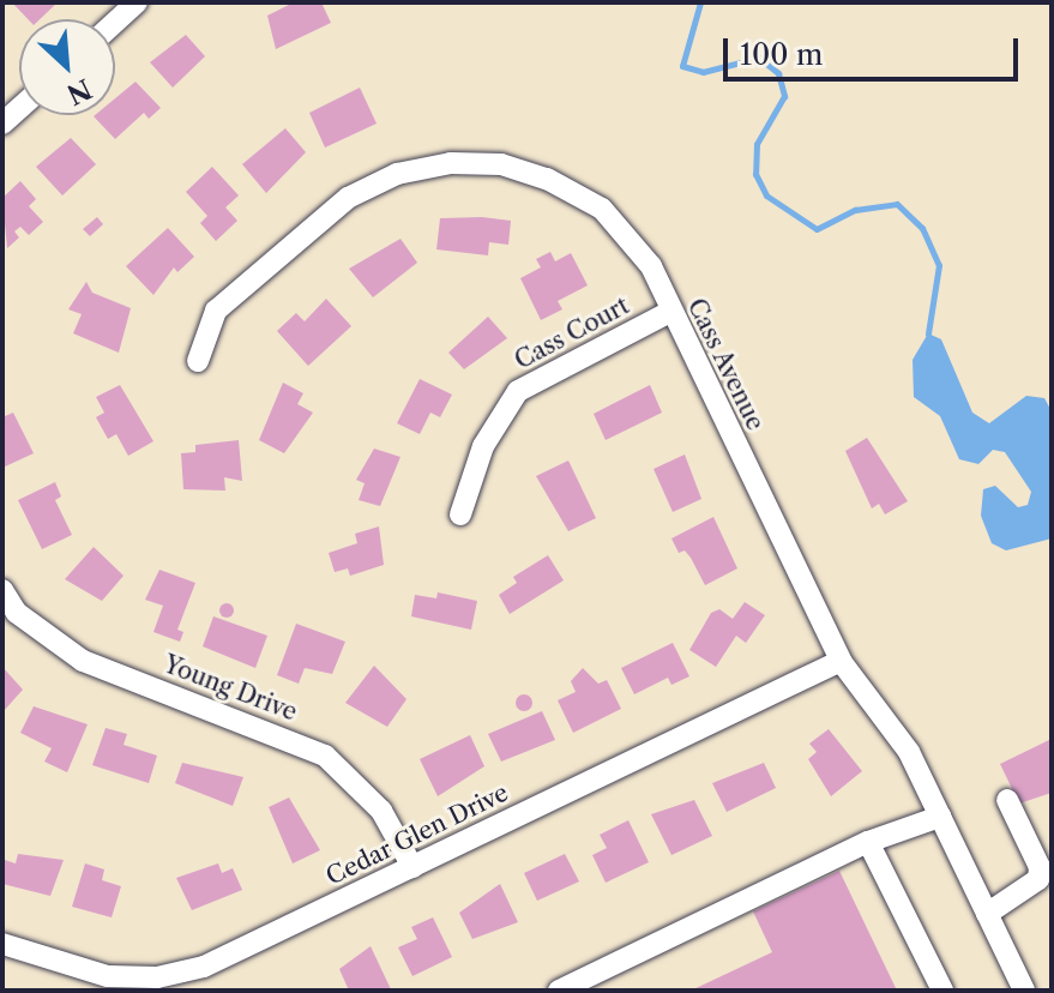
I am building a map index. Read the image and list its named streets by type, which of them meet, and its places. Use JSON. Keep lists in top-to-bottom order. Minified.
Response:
{"streets":{"street":["Cass Court","Cass Avenue","Young Drive","Cedar Glen Drive"]},"crossings":[["Cass Court","Cass Avenue"],["Cass Avenue","Cedar Glen Drive"],["Young Drive","Cedar Glen Drive"]],"scale_bar":"100 m","north":"bottom right"}
